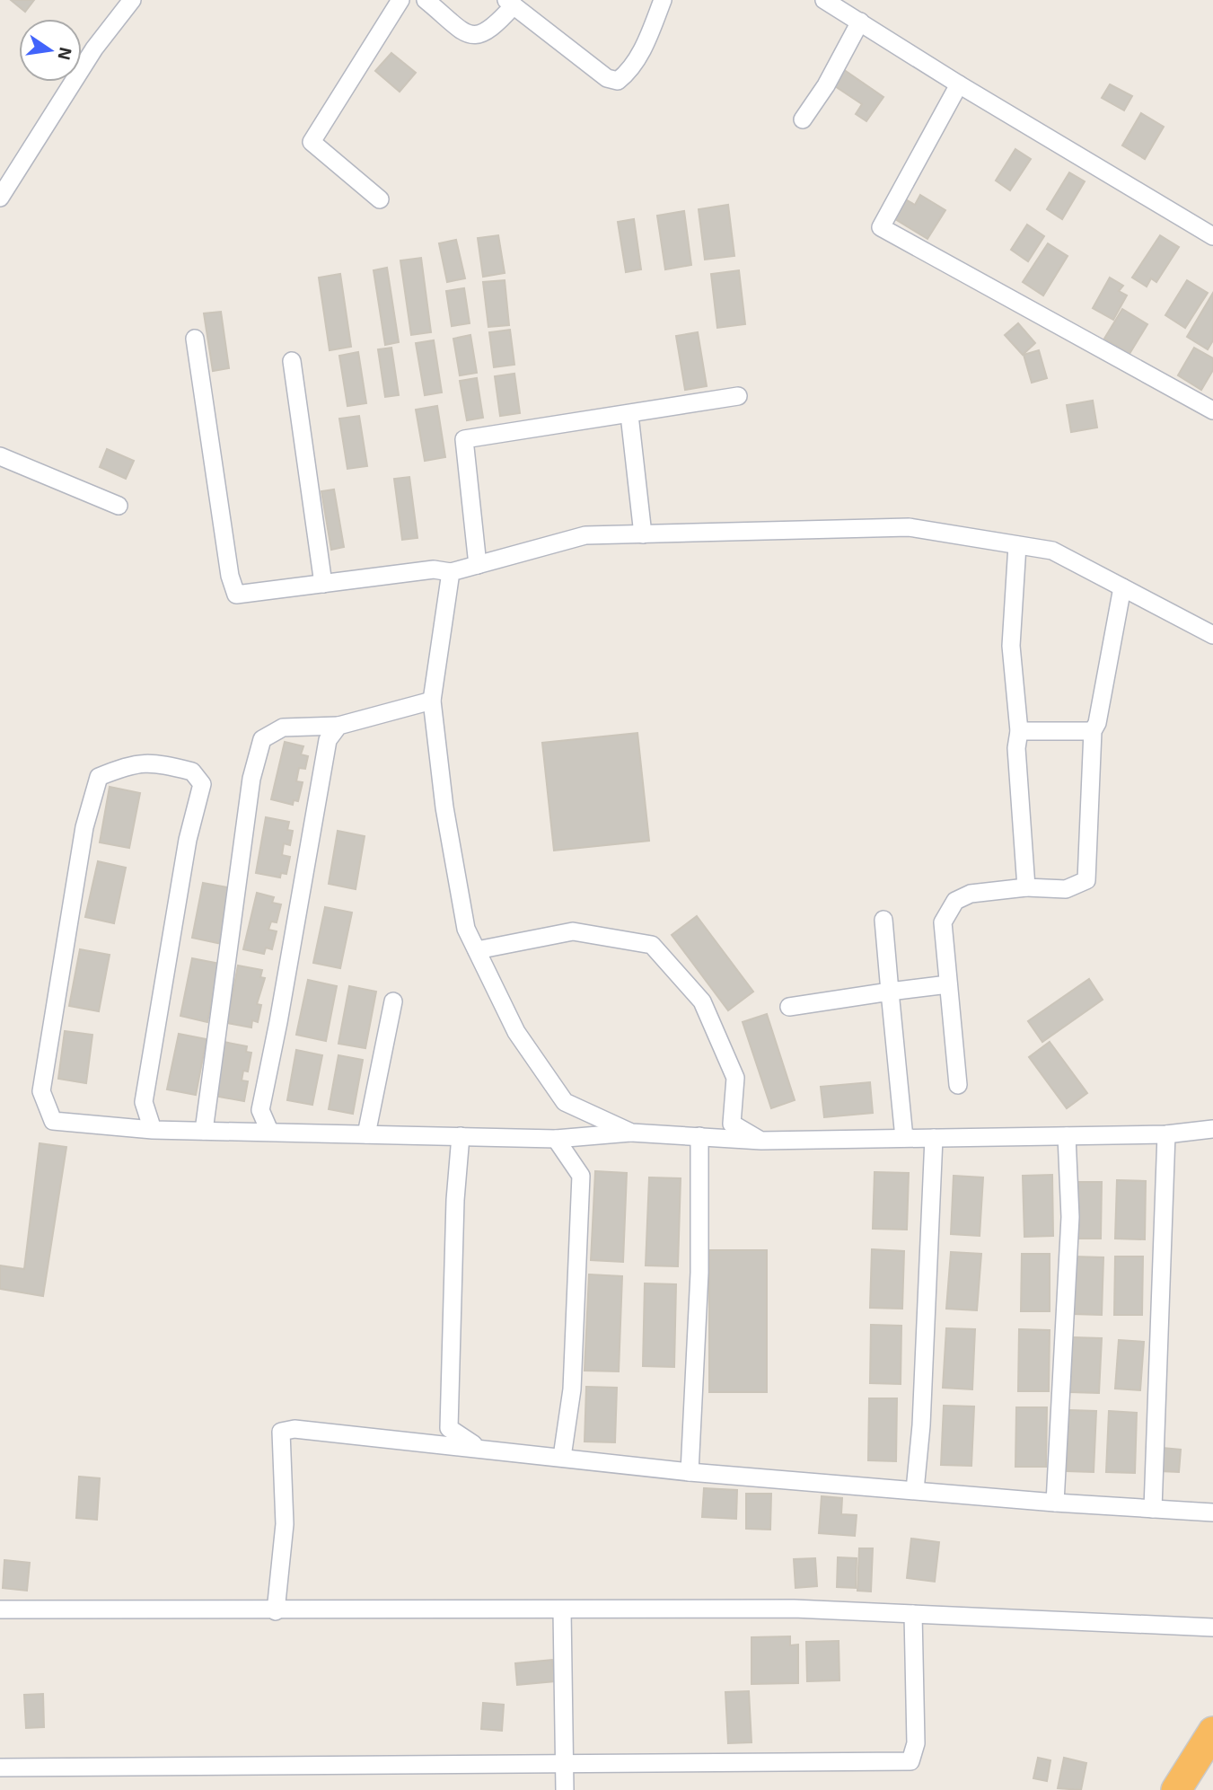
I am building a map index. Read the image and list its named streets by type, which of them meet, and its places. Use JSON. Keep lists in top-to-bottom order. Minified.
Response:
{"north":"right"}
